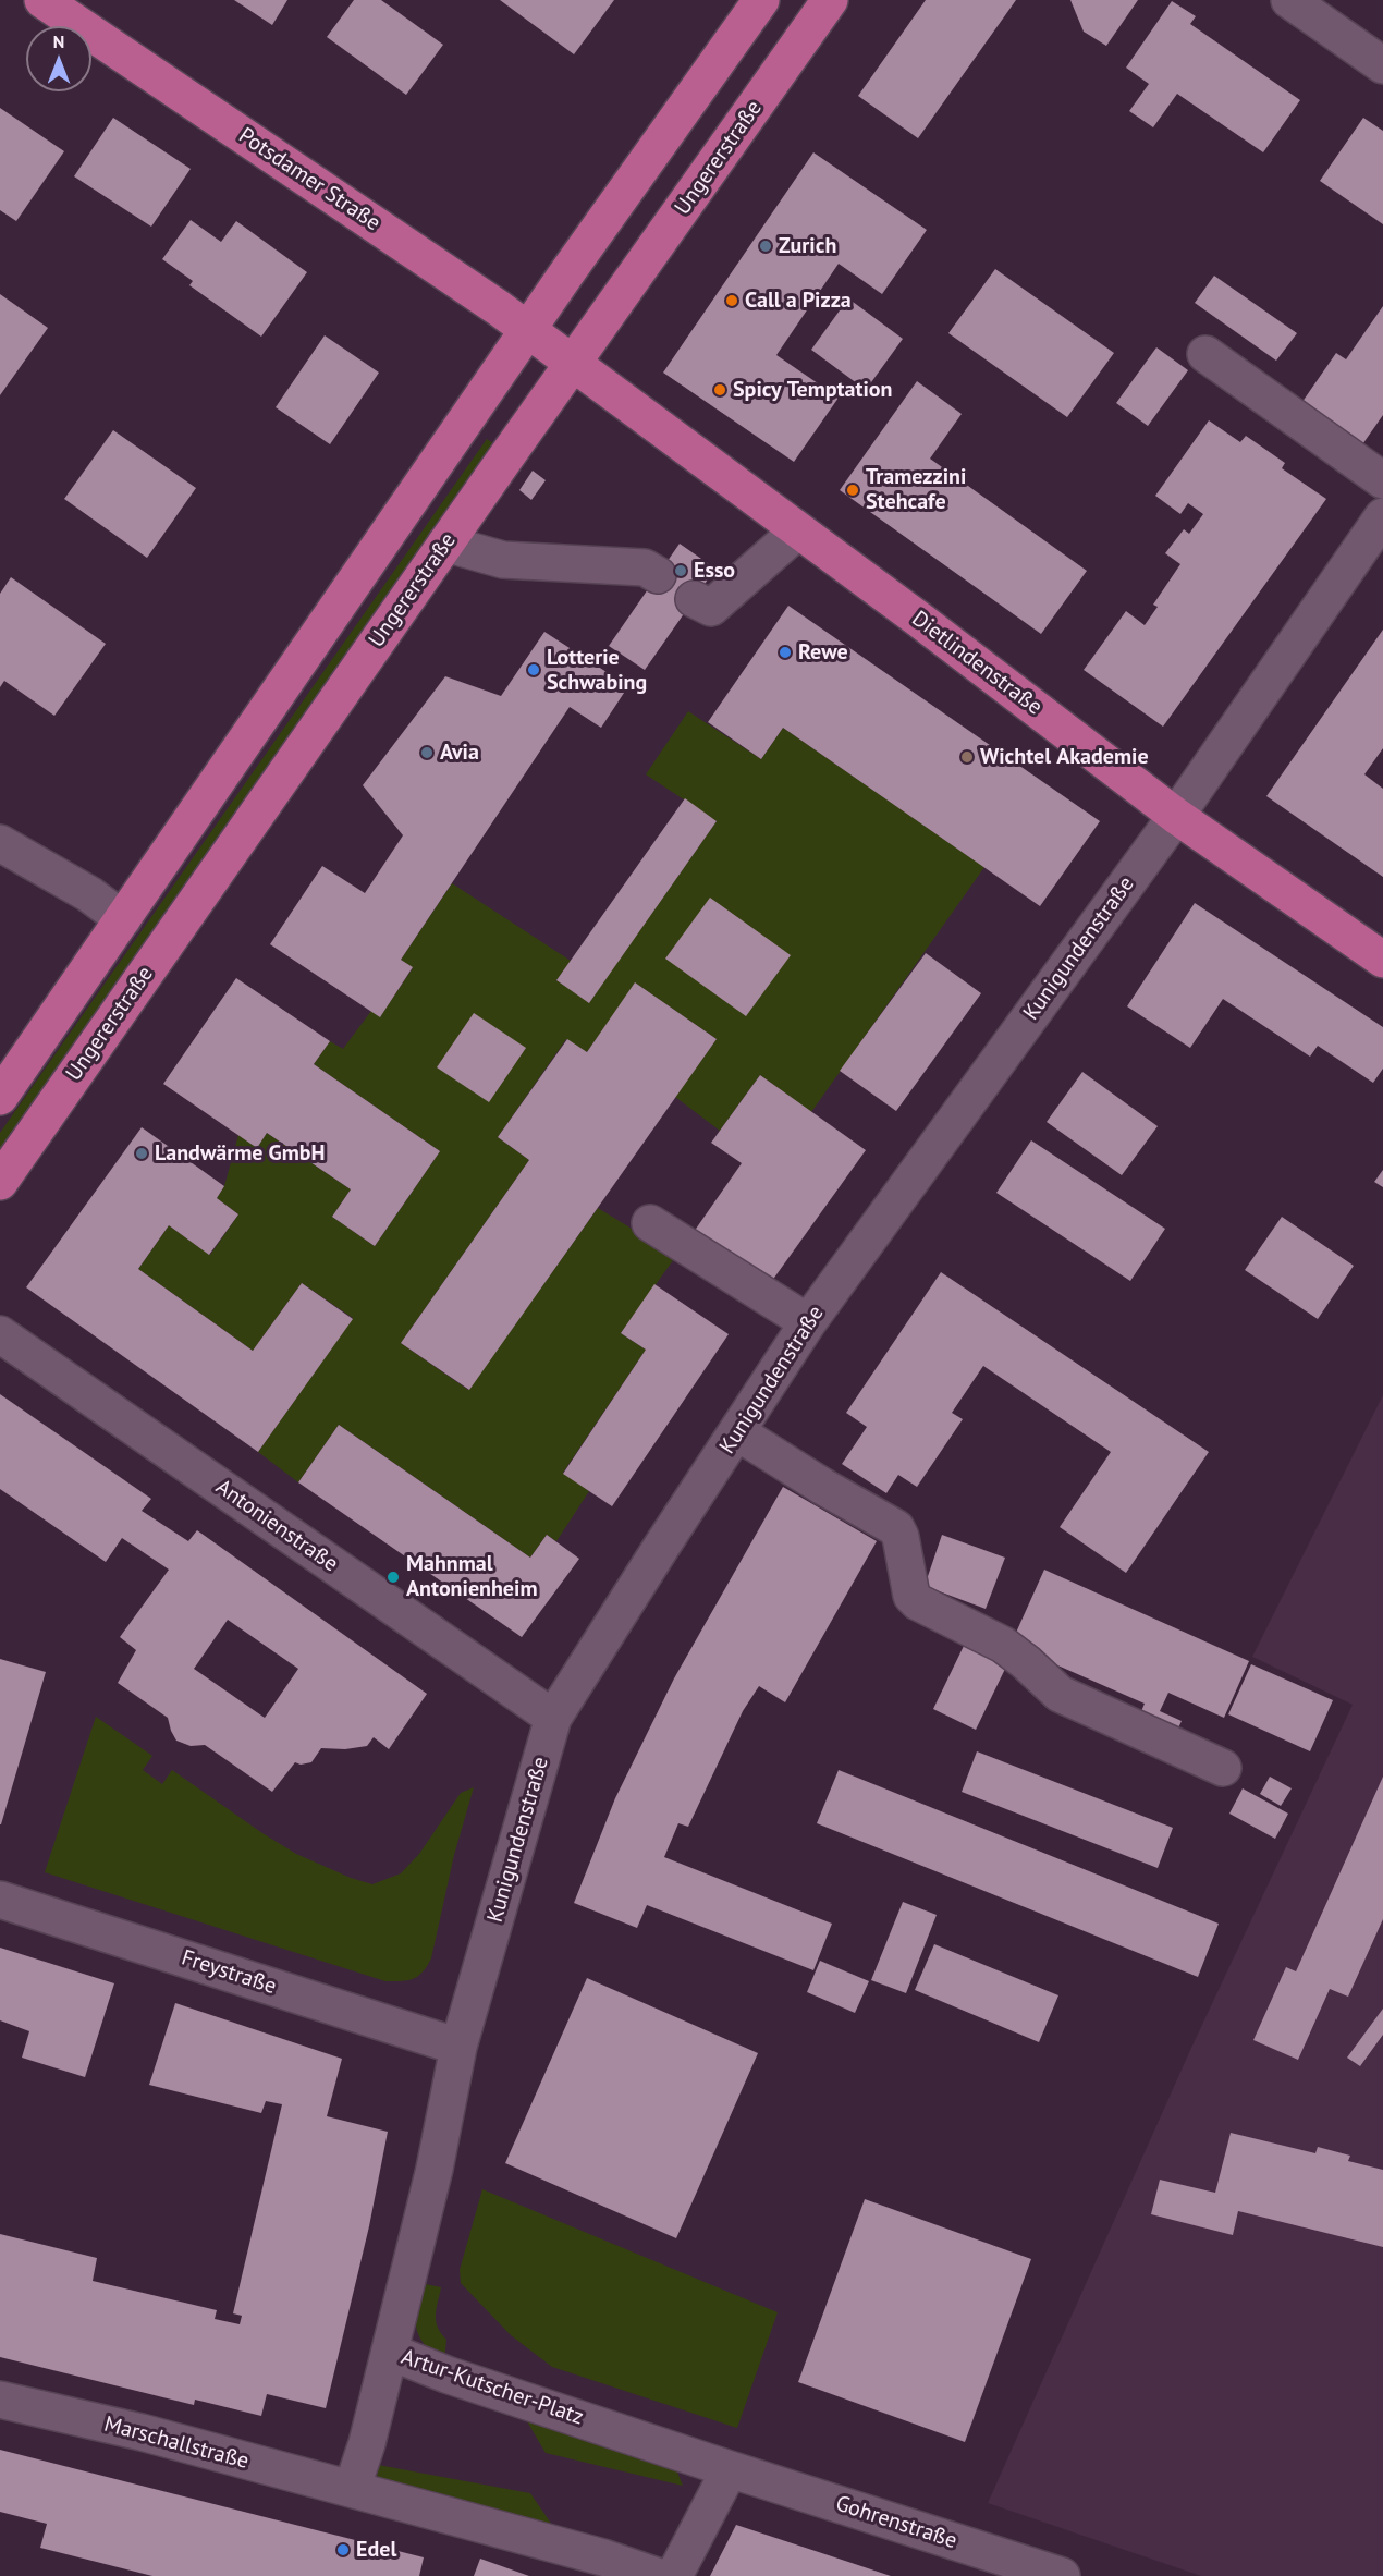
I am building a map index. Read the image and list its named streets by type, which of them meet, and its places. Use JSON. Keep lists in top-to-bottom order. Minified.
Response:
{"streets":{"main road":["Ungererstraße","Potsdamer Straße","Dietlindenstraße"],"street":["Kunigundenstraße","Antonienstraße","Freystraße","Artur-Kutscher-Platz","Marschallstraße","Gohrenstraße"]},"crossings":[["Ungererstraße","Potsdamer Straße"],["Ungererstraße","Dietlindenstraße"],["Potsdamer Straße","Dietlindenstraße"],["Dietlindenstraße","Kunigundenstraße"],["Kunigundenstraße","Antonienstraße"],["Kunigundenstraße","Freystraße"],["Kunigundenstraße","Artur-Kutscher-Platz"],["Artur-Kutscher-Platz","Marschallstraße"],["Artur-Kutscher-Platz","Gohrenstraße"]],"places":["Zurich","Call a Pizza","Spicy Temptation","Tramezzini Stehcafe","Esso","Rewe","Lotterie Schwabing","Avia","Wichtel Akademie","Landwärme GmbH","Mahnmal Antonienheim","Edel"],"north":"top"}
